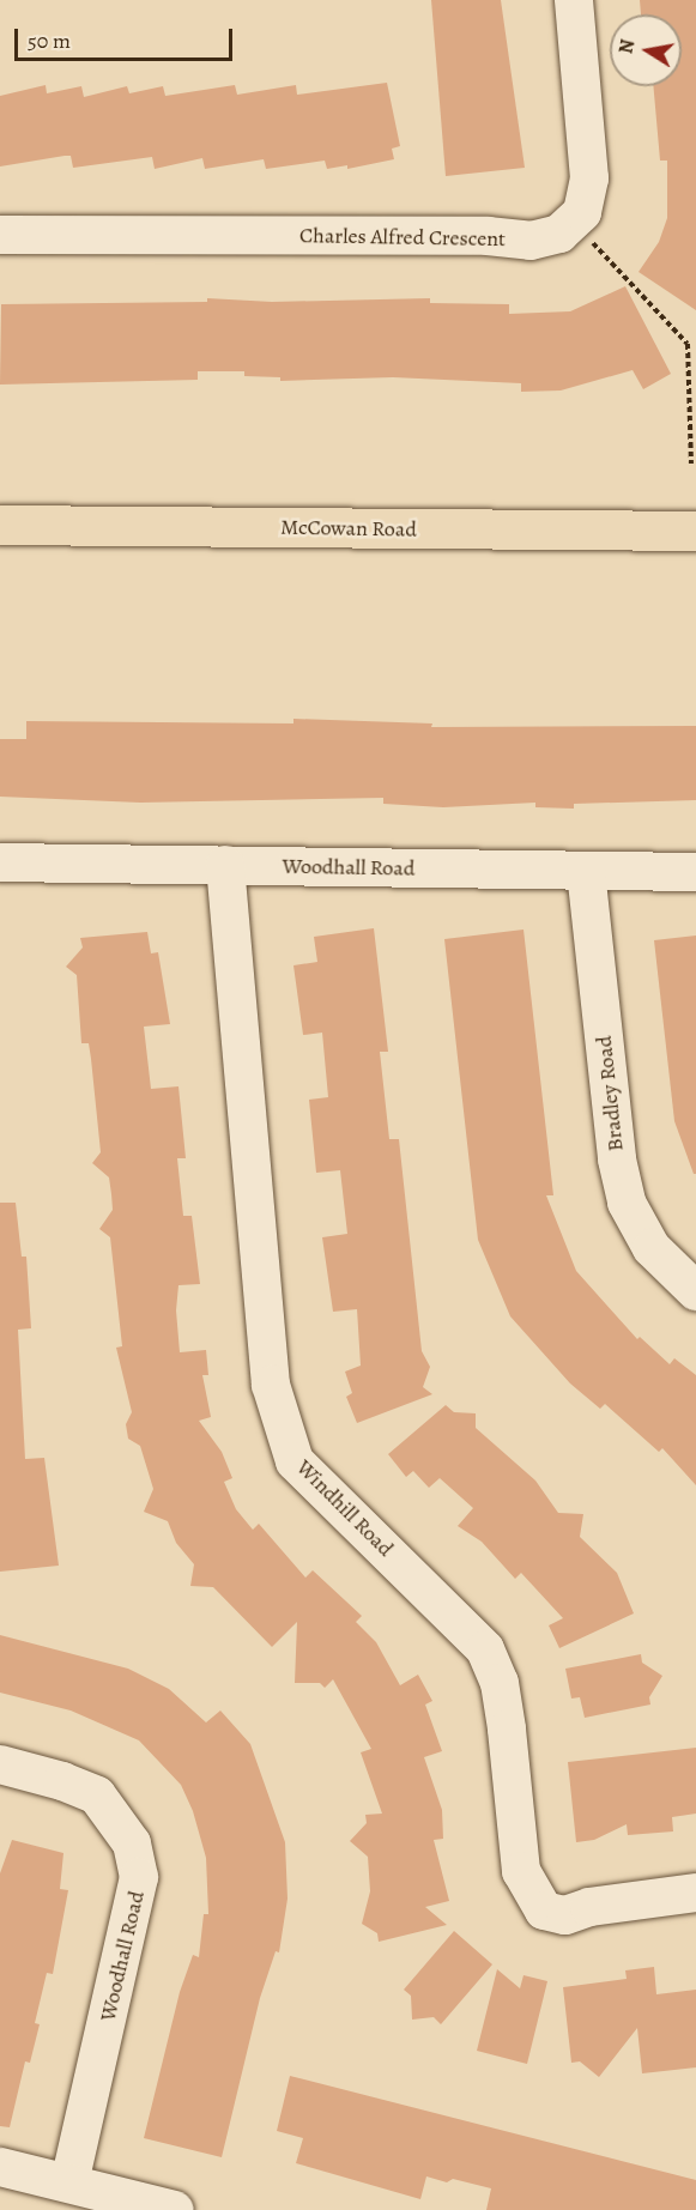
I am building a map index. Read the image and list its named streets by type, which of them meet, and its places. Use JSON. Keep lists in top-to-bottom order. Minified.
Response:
{"streets":{"main road":["McCowan Road"],"street":["Charles Alfred Crescent","Woodhall Road","Bradley Road","Windhill Road"]},"crossings":[["Woodhall Road","Bradley Road"],["Woodhall Road","Windhill Road"]],"scale_bar":"50 m","north":"left"}
